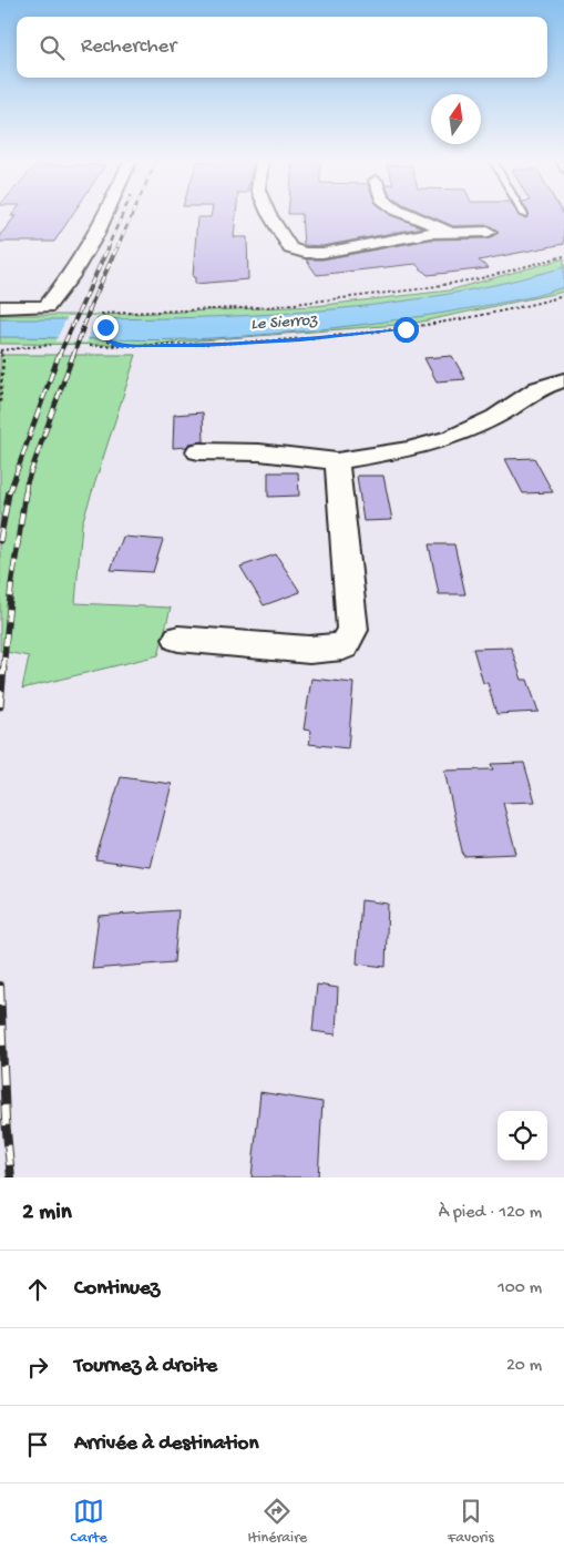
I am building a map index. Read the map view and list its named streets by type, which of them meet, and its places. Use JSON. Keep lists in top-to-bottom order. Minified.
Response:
{"water":["Le Sierroz"],"north":"top","page":{"search":"Rechercher","heading":["2 min","À pied · 120 m"],"list":[["Continuez","100 m"],["Tournez à droite","20 m"],"Arrivée à destination"],"nav":["Carte","Itinéraire","Favoris"]}}
